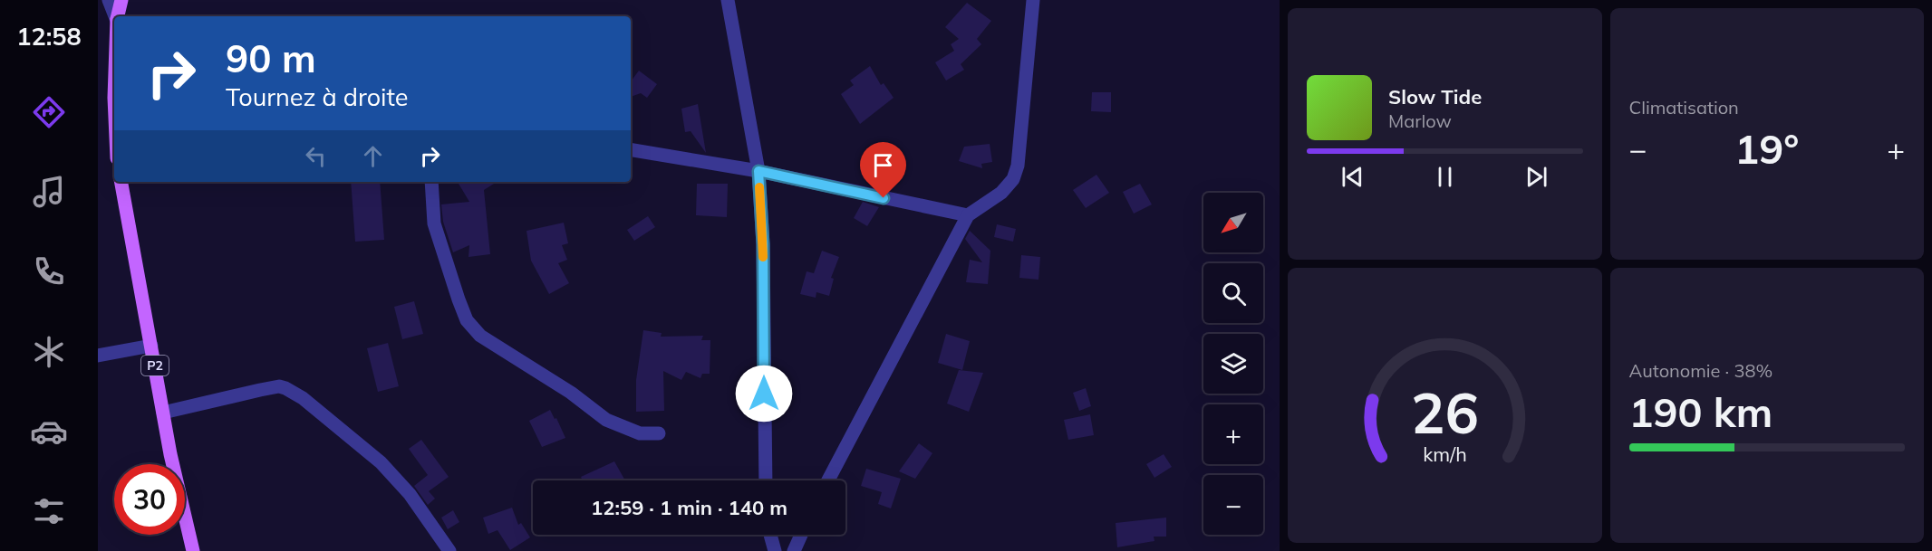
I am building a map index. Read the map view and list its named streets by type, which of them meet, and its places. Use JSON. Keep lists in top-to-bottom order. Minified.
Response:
{"streets":{"main road":["P2"]},"north":"bottom left","page":{"tabs":"12:58","tile":["Climatisation",["Autonomie · 38%","190 km"]],"turn":["90 m","Tournez à droite"],"song":["Slow Tide","Marlow"],"heat":["−","19°","+"],"map_buttons":["+","−"],"limit":"30","trip":"12:59 · 1 min · 140 m","gauge":["26","km/h"]}}
